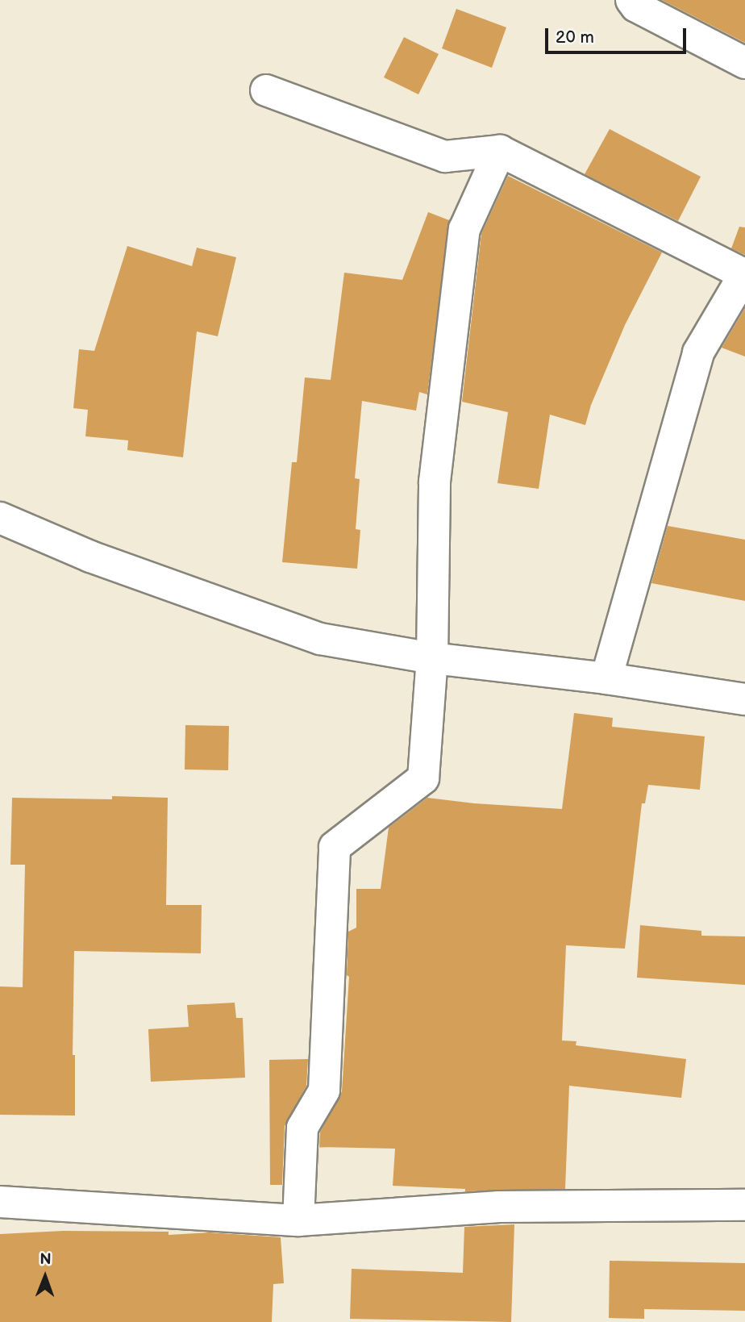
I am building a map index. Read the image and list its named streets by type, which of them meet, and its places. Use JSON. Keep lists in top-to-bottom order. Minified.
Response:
{"scale_bar":"20 m","north":"top"}
